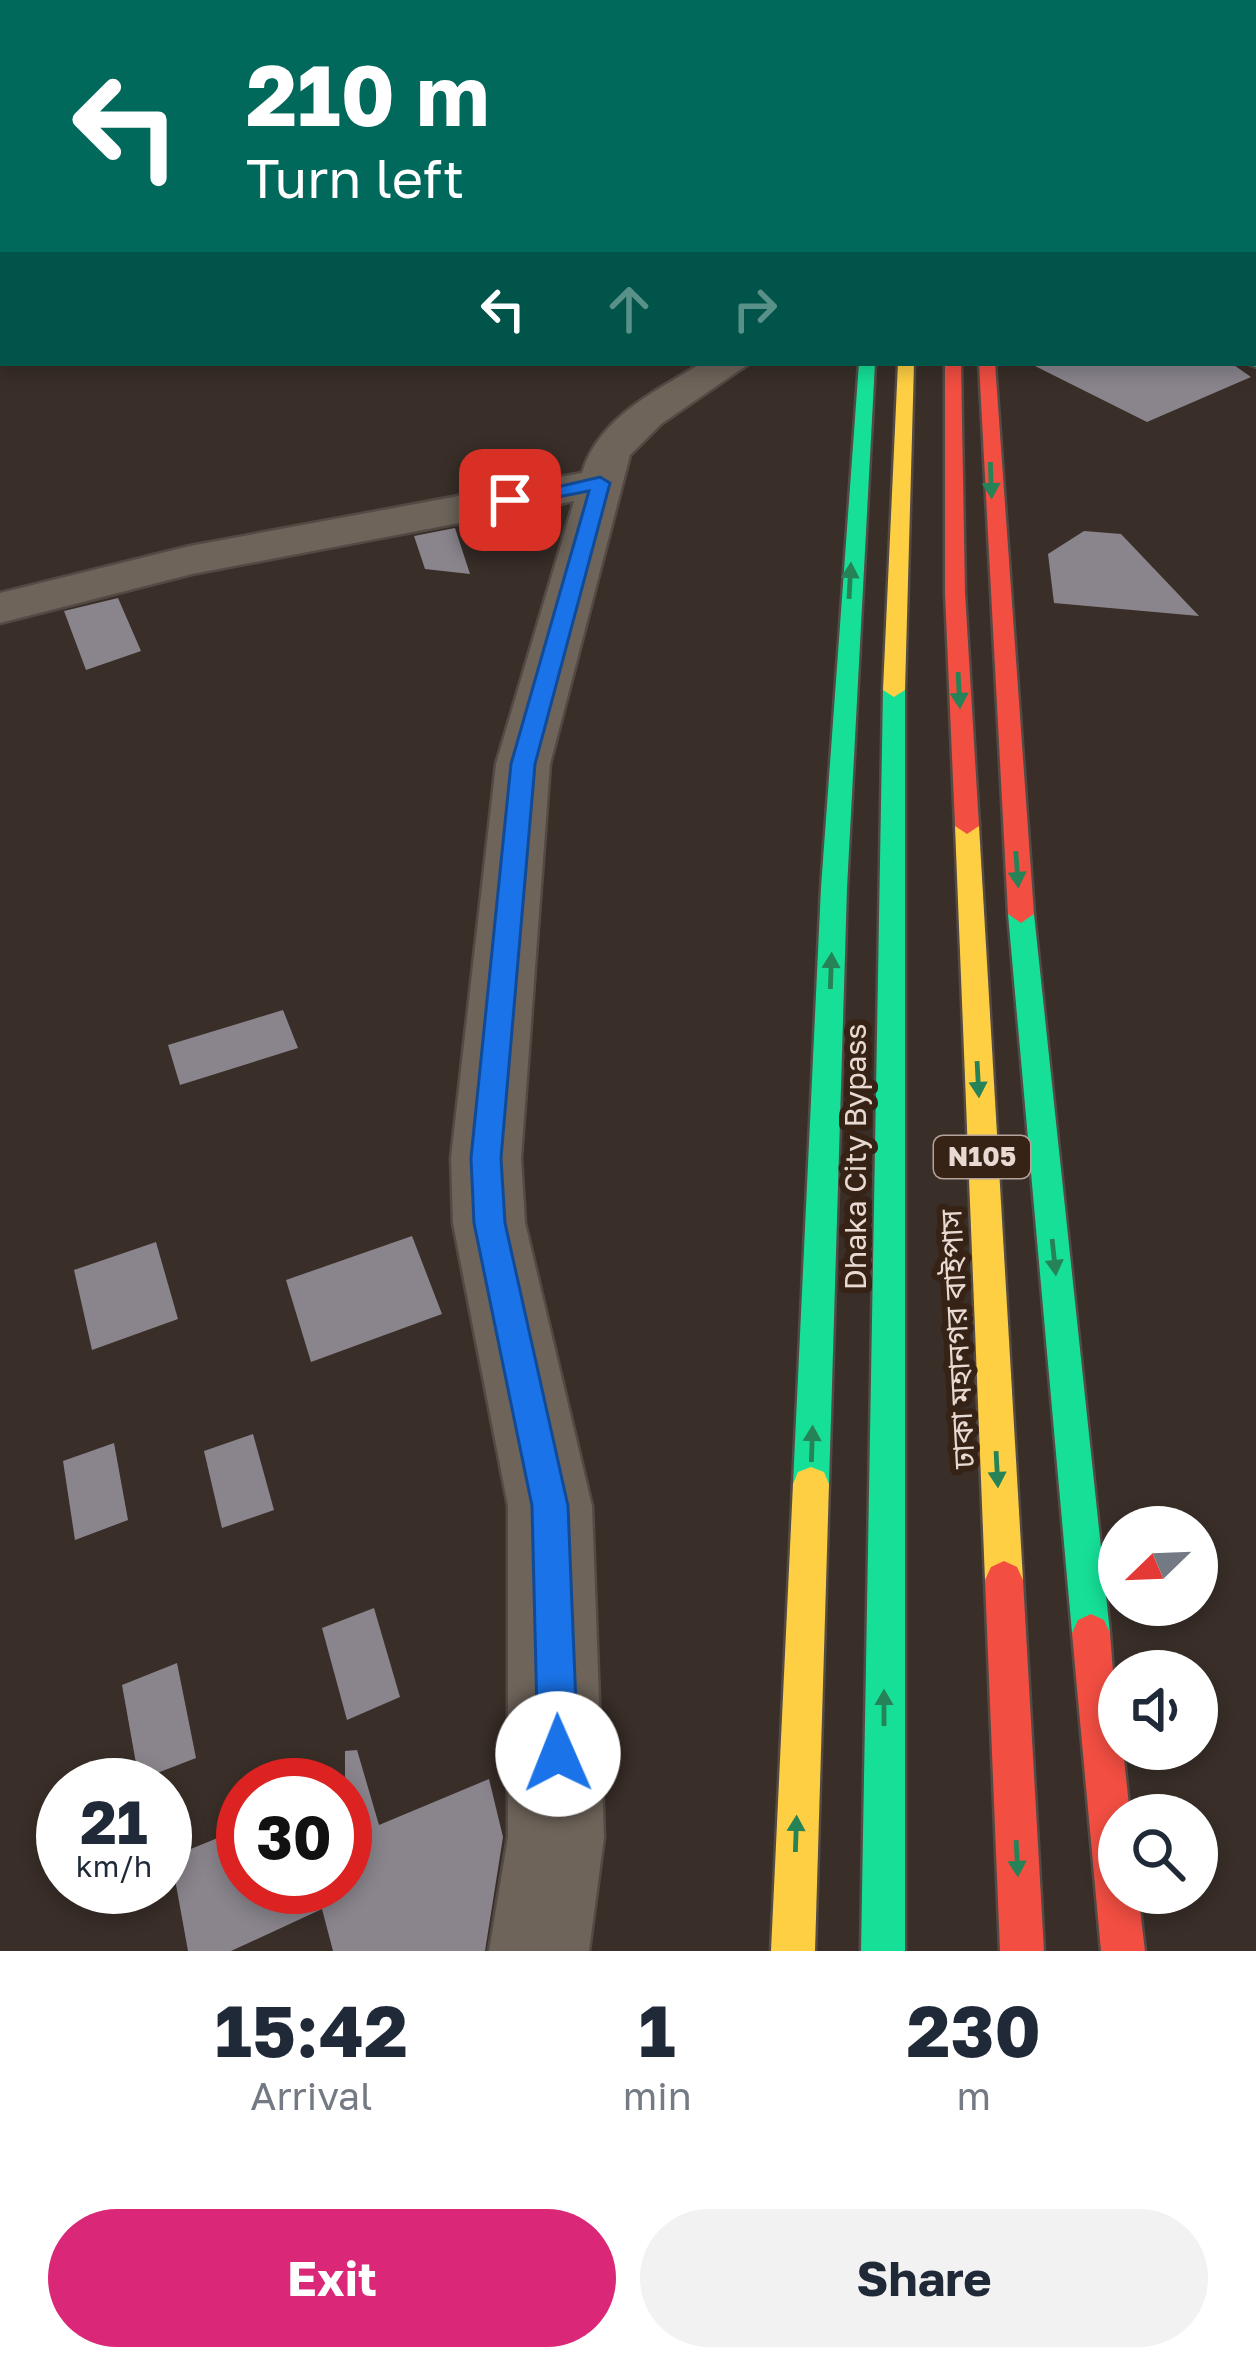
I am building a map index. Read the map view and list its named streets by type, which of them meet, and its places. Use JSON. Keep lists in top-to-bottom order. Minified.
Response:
{"streets":{"main road":["Dhaka City Bypass","N105","ঢাকা মহানগর বাইপাস"]},"north":"bottom left","page":{"turn":["210 m","Turn left"],"speed":"21 km/h","limit":"30","eta":["15:42","Arrival","1","min","230","m"],"buttons":["Exit","Share"]}}
